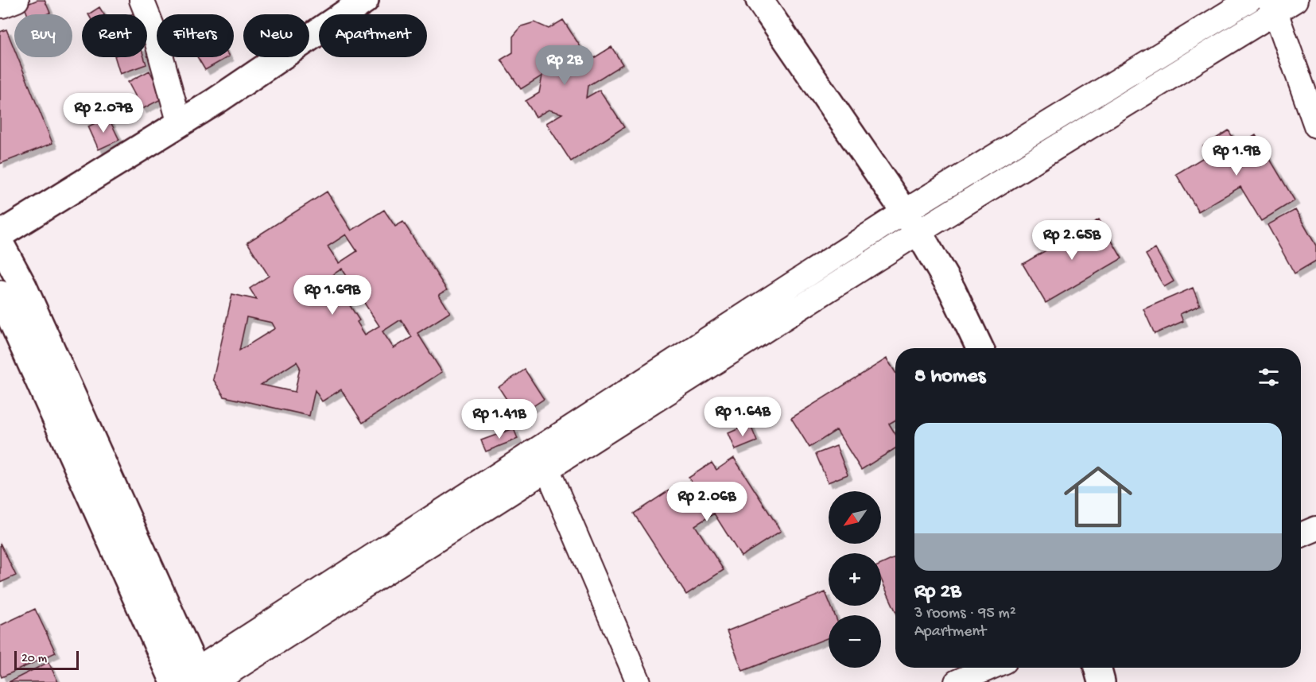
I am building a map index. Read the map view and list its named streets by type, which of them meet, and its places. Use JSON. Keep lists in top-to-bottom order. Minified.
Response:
{"scale_bar":"20 m","north":"bottom left","page":{"chip":["Buy","Rent","Filters","New","Apartment"],"price":["Rp 2B","Rp 2.07B","Rp 1.9B","Rp 2.65B","Rp 1.69B","Rp 1.64B","Rp 1.41B","Rp 2.06B"],"heading":"8 homes","list":[{"name":"Rp 2B","note":"3 rooms · 95 m² · Apartment"}],"map_buttons":["+","−"],"scale":"20 m"}}
